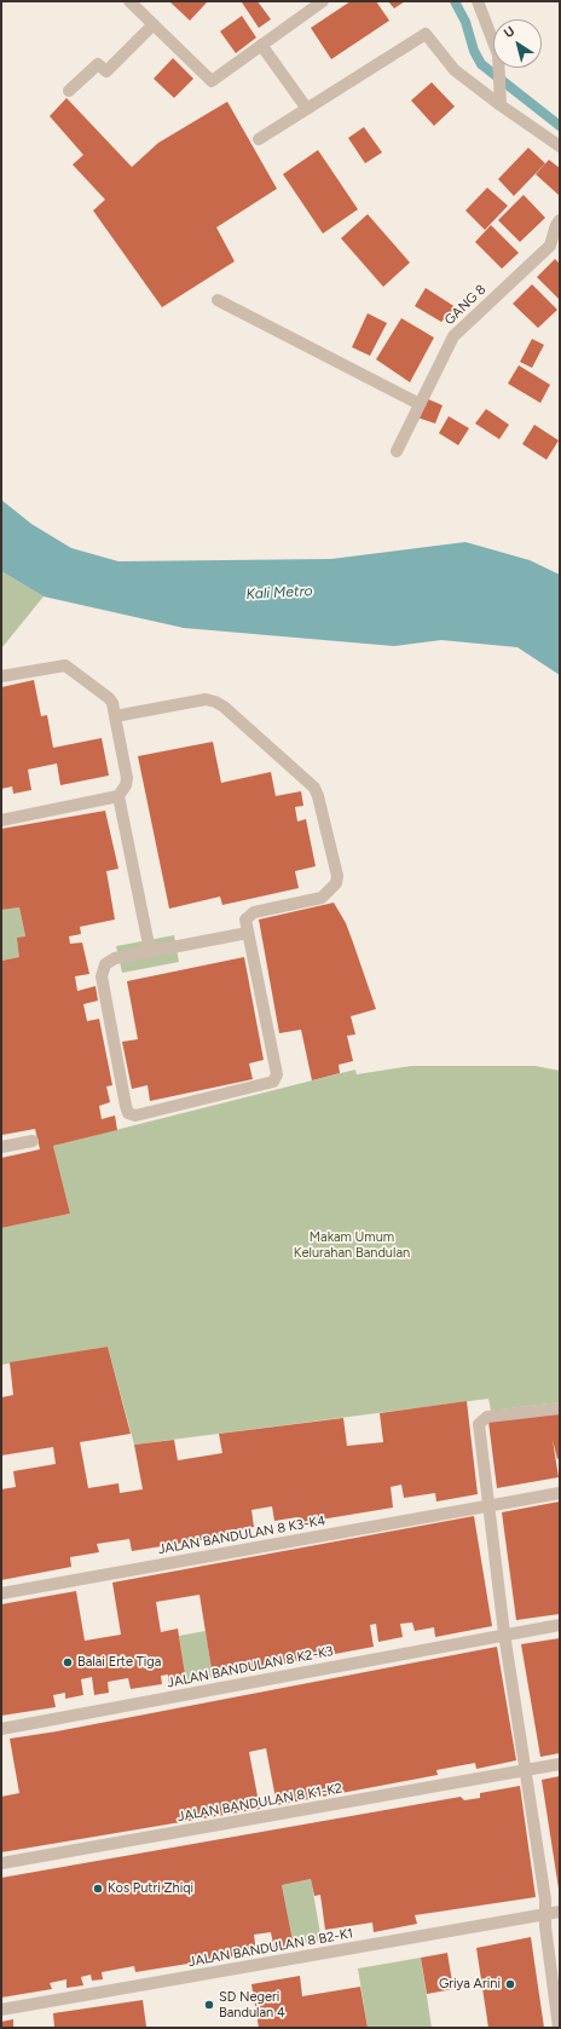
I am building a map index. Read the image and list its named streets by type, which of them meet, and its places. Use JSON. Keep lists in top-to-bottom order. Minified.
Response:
{"streets":{"street":["GANG 8","JALAN BANDULAN 8 K3-K4","JALAN BANDULAN 8 K2-K3","JALAN BANDULAN 8 K1-K2","JALAN BANDULAN 8 B2-K1"]},"water":["Kali Metro"],"parks":["Makam Umum Kelurahan Bandulan"],"places":["Balai Erte Tiga","Kos Putri Zhiqi","Griya Arini","SD Negeri Bandulan 4"],"north":"top left"}
